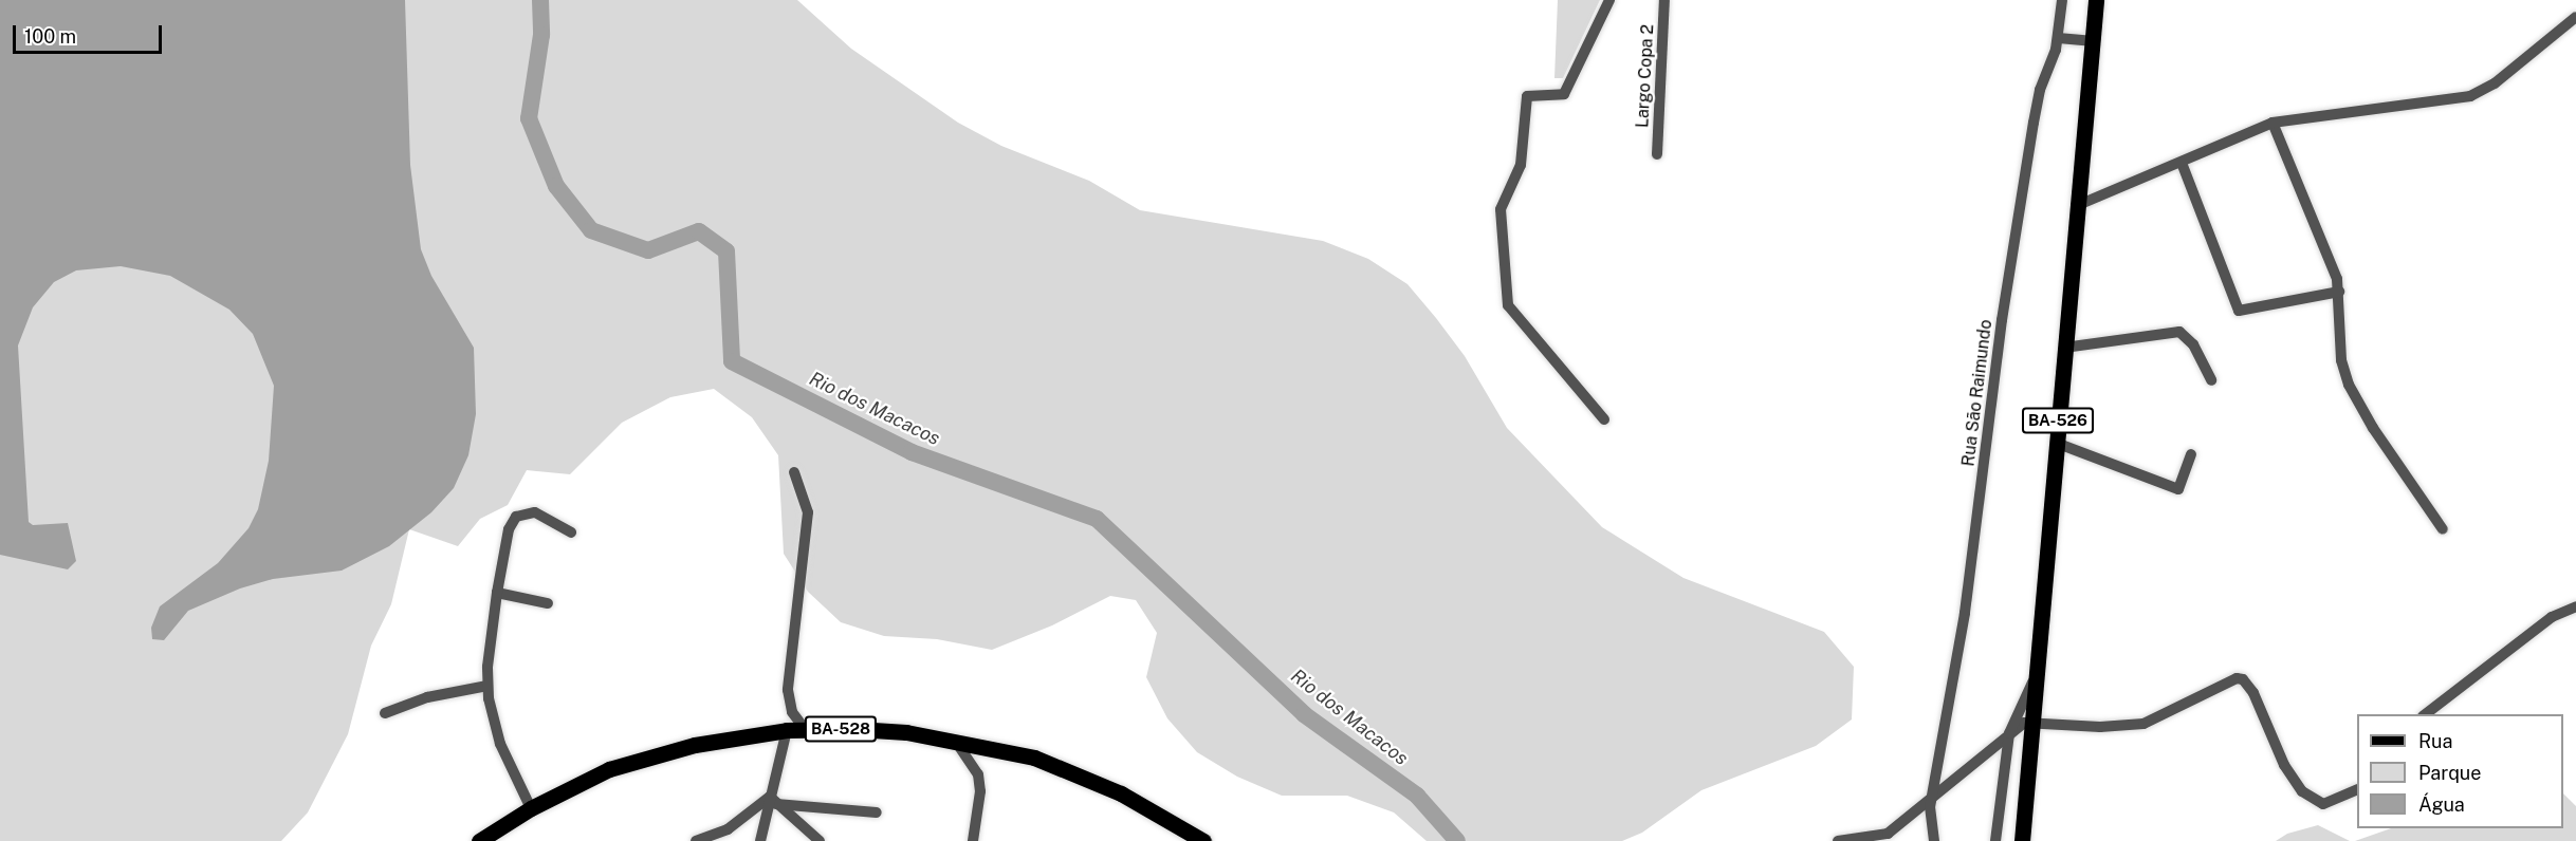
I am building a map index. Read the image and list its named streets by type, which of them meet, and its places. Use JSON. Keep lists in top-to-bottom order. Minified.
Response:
{"streets":{"main road":["BA-526","BA-528"],"street":["Largo Copa 2","Rua São Raimundo"]},"water":["Rio dos Macacos"],"legend":["Rua","Parque","Água"],"scale_bar":"100 m"}
